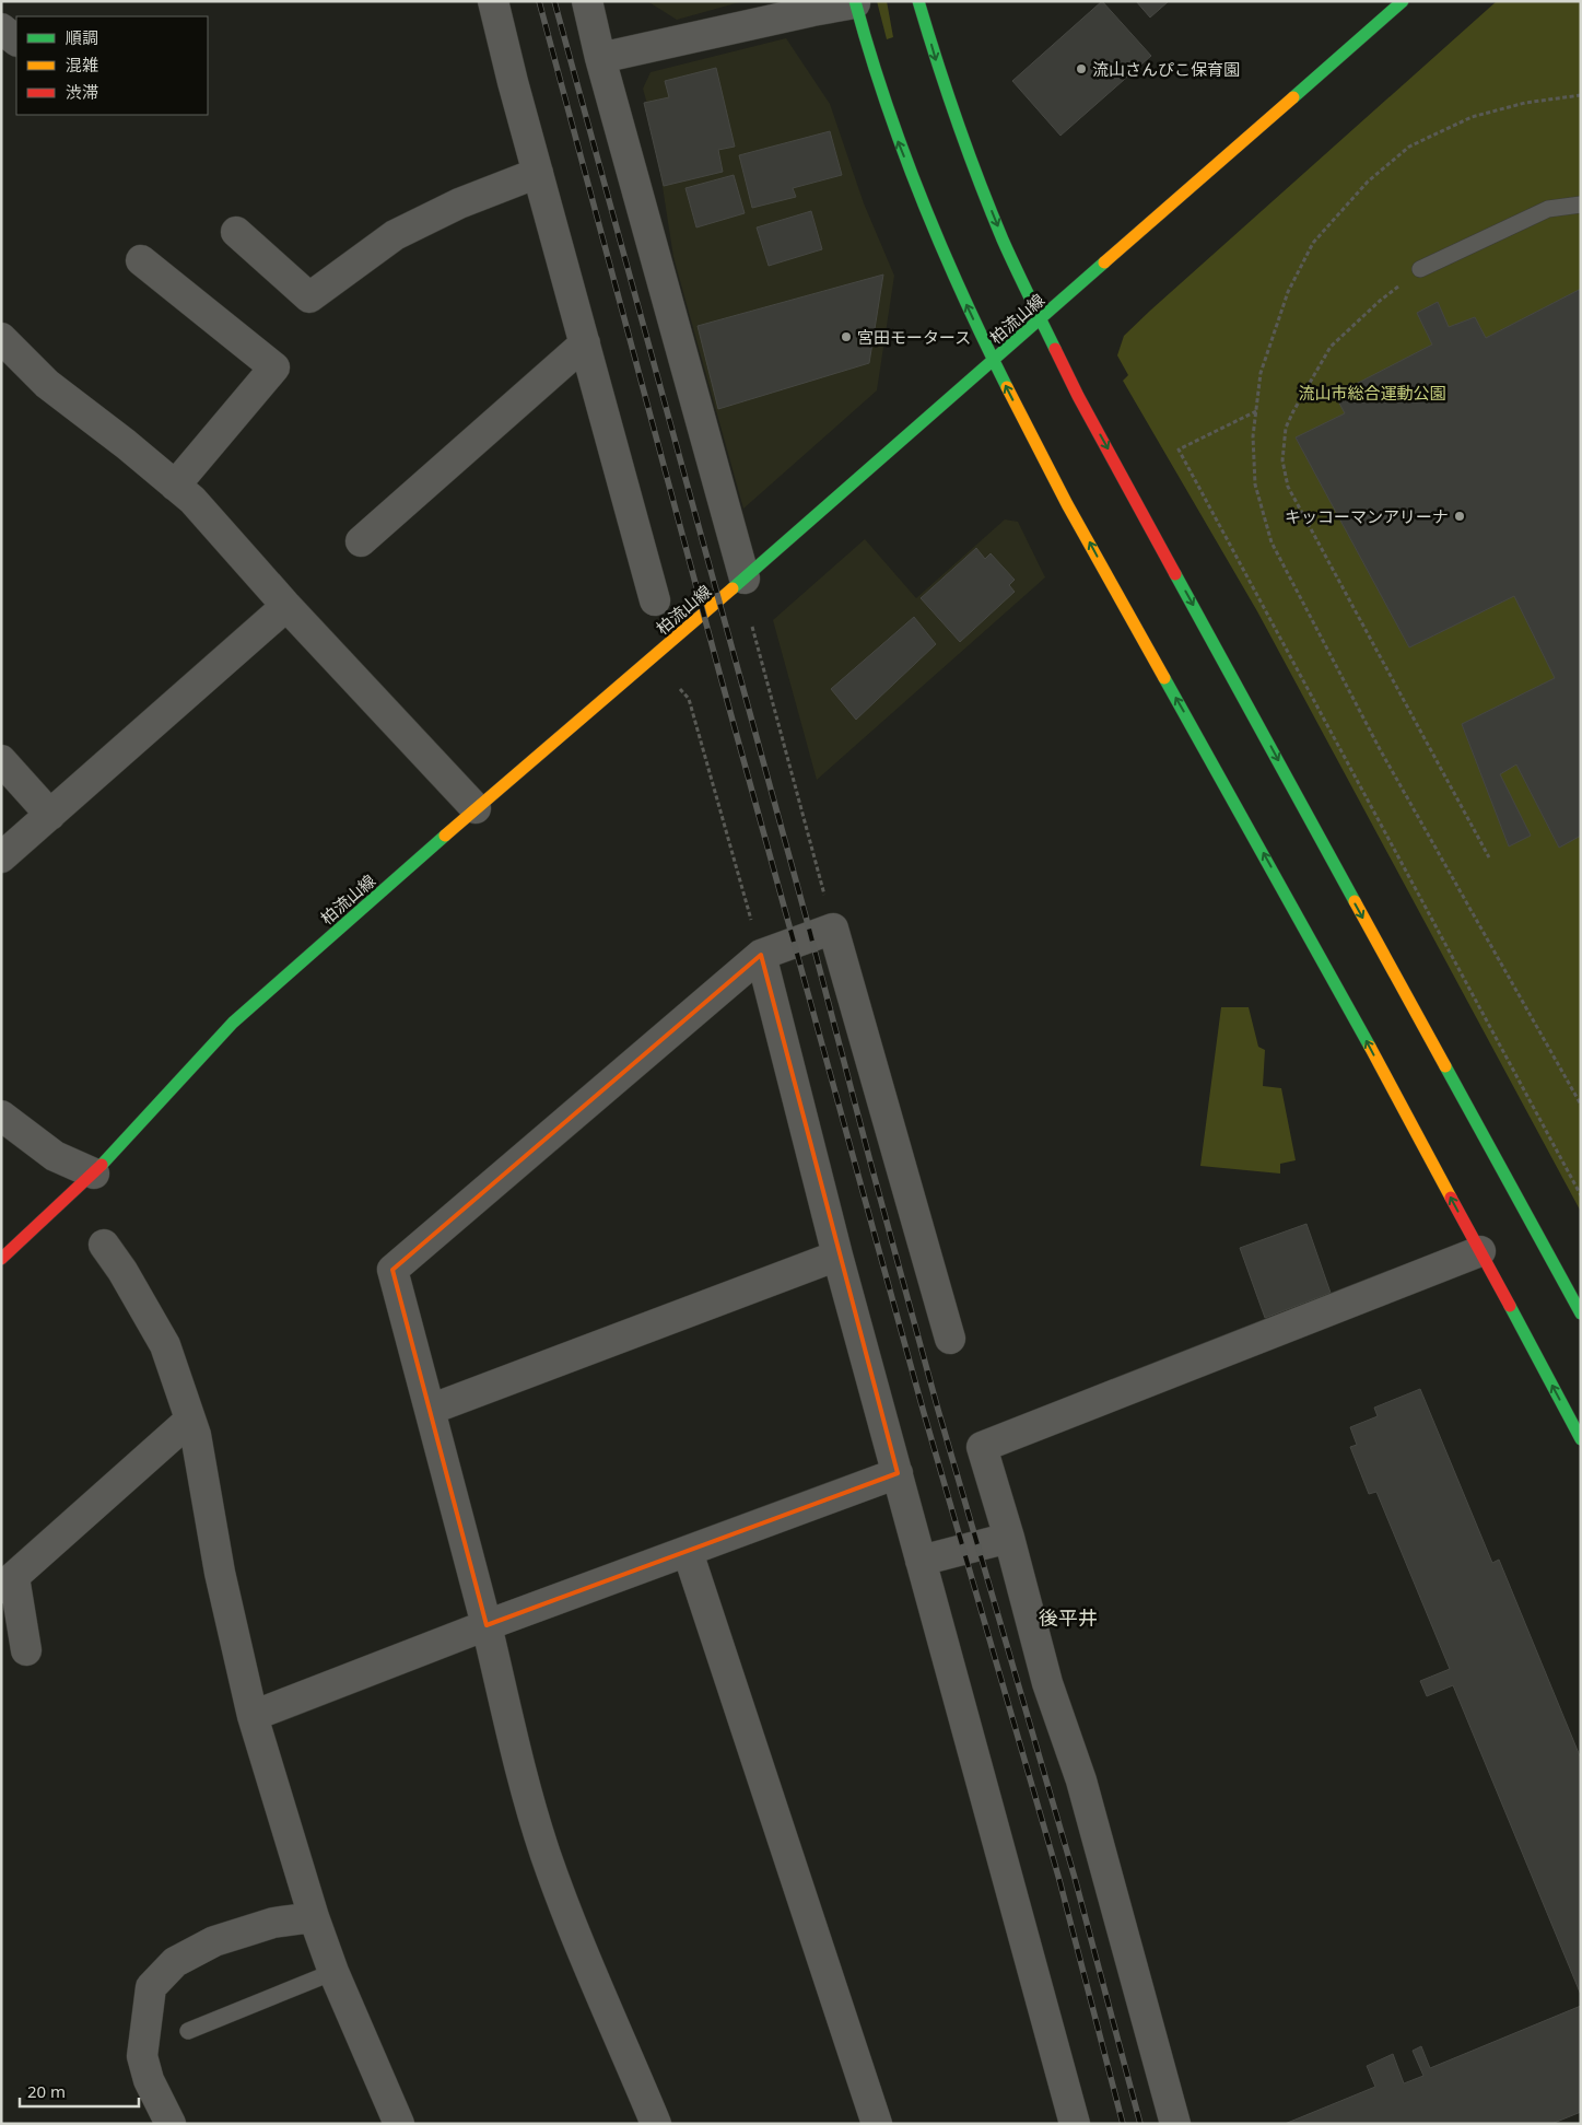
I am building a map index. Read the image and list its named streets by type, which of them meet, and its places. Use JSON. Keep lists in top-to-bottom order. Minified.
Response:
{"streets":{"street":["柏流山線"]},"districts":["後平井"],"parks":["流山市総合運動公園"],"places":["流山さんぴこ保育園","宮田モータース","キッコーマンアリーナ"],"legend":["順調","混雑","渋滞"],"scale_bar":"20 m"}
